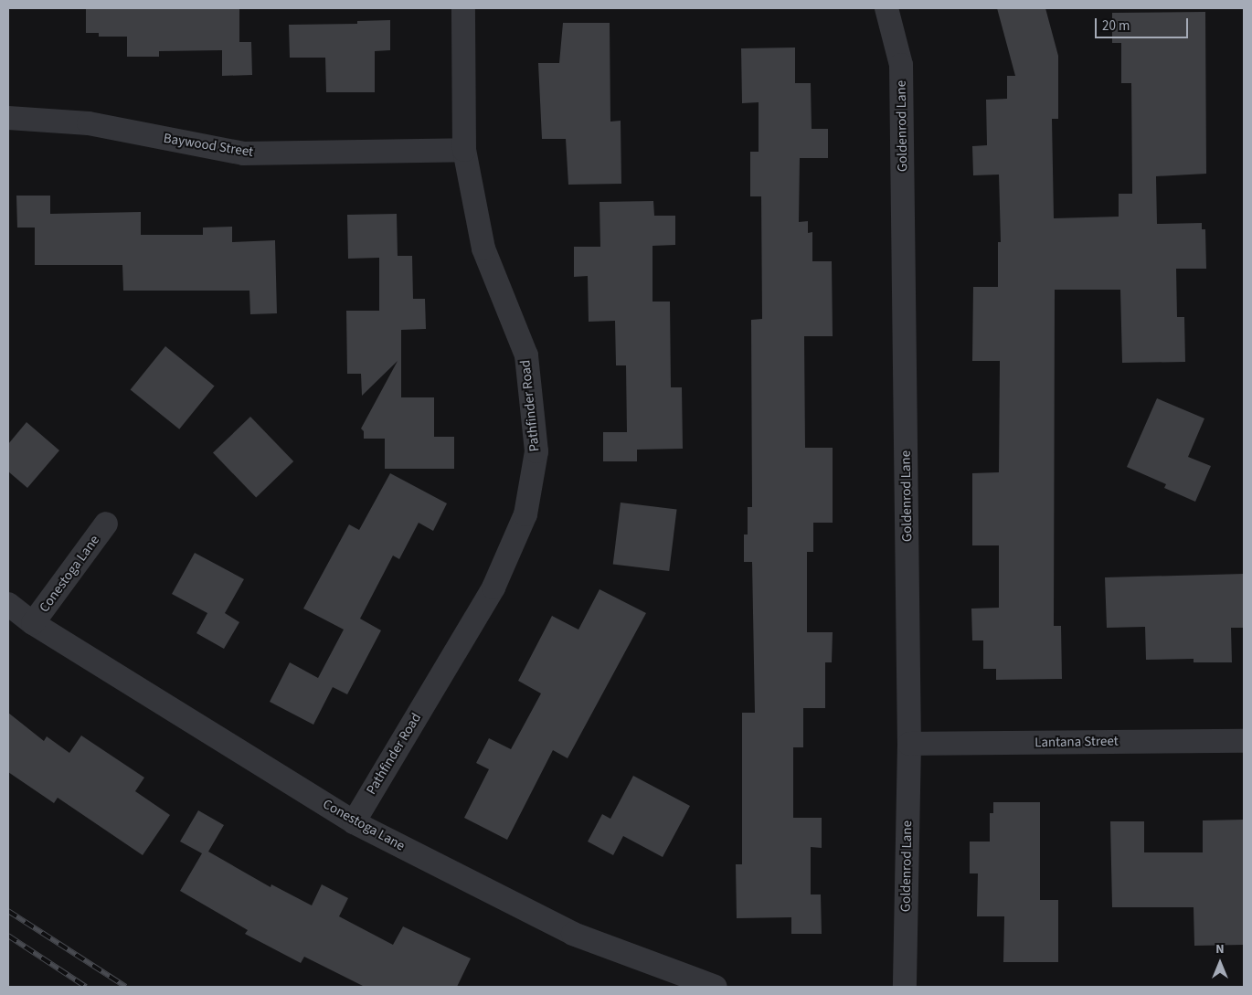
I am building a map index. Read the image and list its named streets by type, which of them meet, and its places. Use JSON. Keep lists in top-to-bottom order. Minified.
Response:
{"streets":{"street":["Goldenrod Lane","Baywood Street","Pathfinder Road","Conestoga Lane","Lantana Street"]},"crossings":[["Goldenrod Lane","Lantana Street"],["Baywood Street","Pathfinder Road"],["Pathfinder Road","Conestoga Lane"]],"scale_bar":"20 m","north":"top"}
